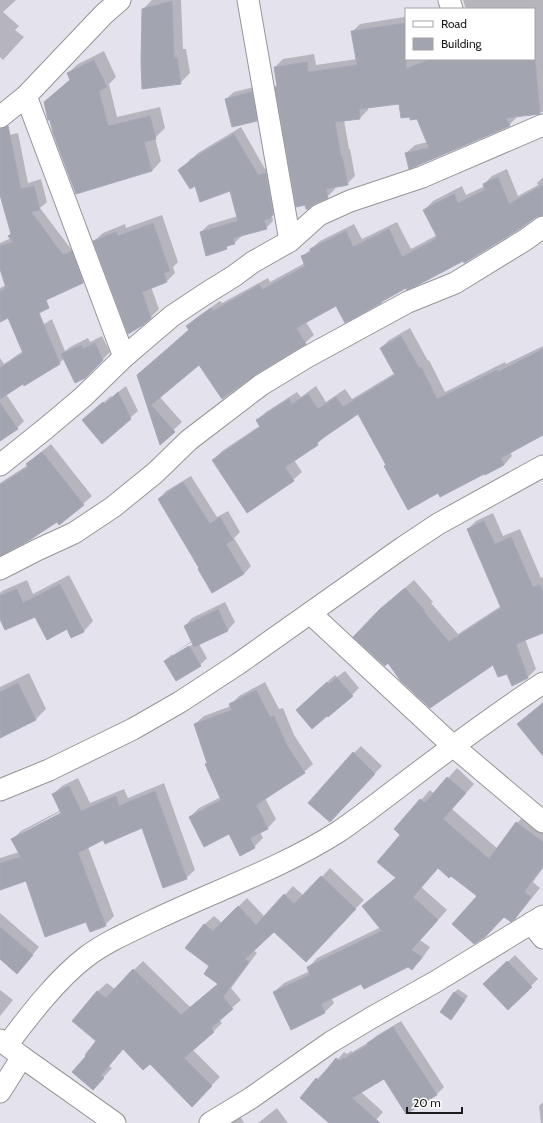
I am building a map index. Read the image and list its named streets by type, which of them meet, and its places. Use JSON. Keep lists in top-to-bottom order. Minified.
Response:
{"legend":["Road","Building"],"scale_bar":"20 m"}
